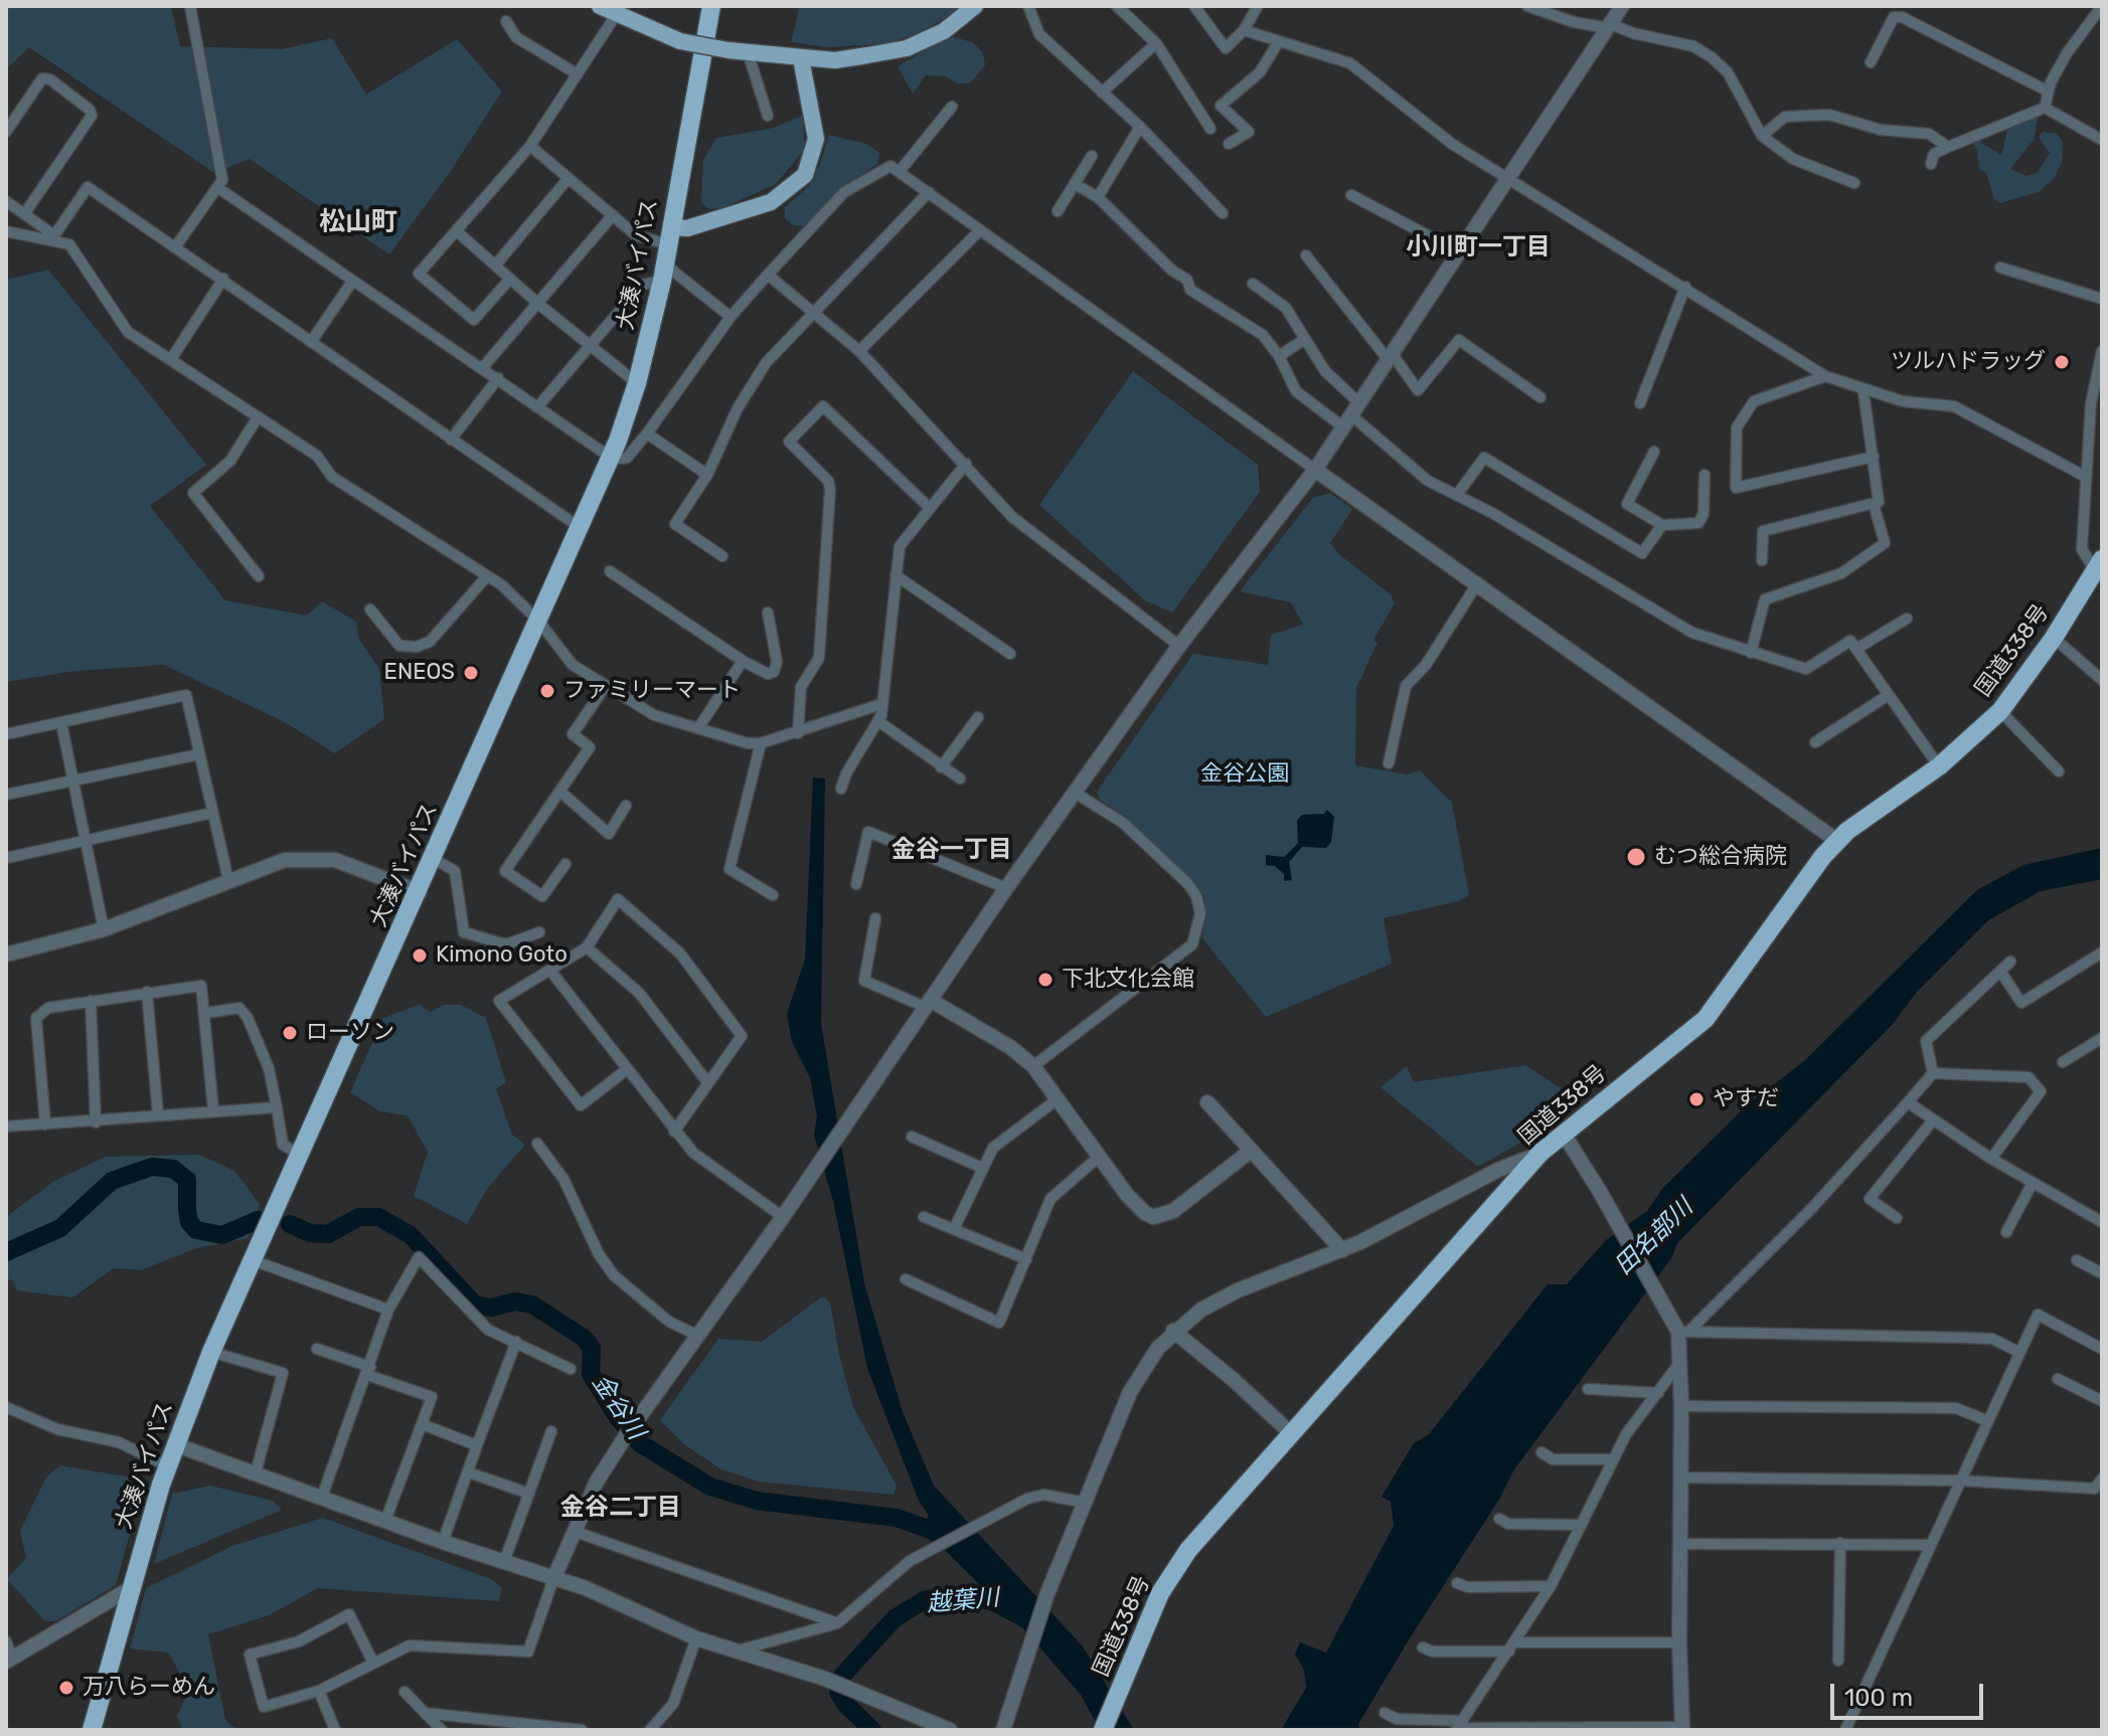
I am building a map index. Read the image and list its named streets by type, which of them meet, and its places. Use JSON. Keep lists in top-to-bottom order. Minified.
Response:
{"streets":{"highway":["大湊バイパス","国道338号"]},"districts":["松山町","小川町一丁目","金谷一丁目","金谷二丁目"],"water":["田名部川","金谷川","越葉川"],"parks":["金谷公園"],"places":["ツルハドラッグ","ENEOS","ファミリーマート","むつ総合病院","Kimono Goto","下北文化会館","ローソン","やすだ","万八らーめん"],"scale_bar":"100 m"}
